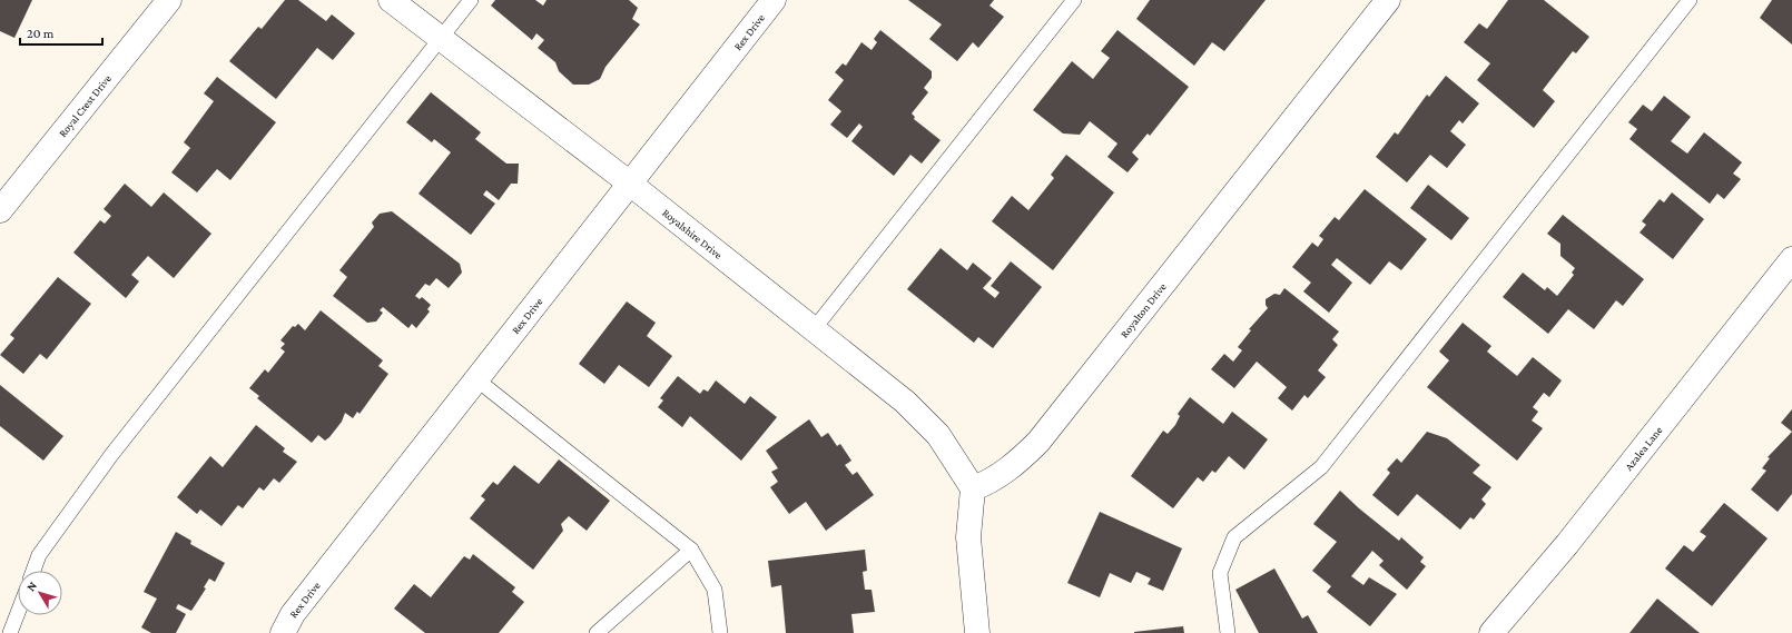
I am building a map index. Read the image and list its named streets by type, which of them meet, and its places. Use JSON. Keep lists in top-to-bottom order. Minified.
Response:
{"streets":{"street":["Rex Drive","Royal Crest Drive","Royalshire Drive","Royalton Drive","Azalea Lane"]},"crossings":[["Rex Drive","Royalshire Drive"],["Royalshire Drive","Royalton Drive"]],"scale_bar":"20 m","north":"top left"}
